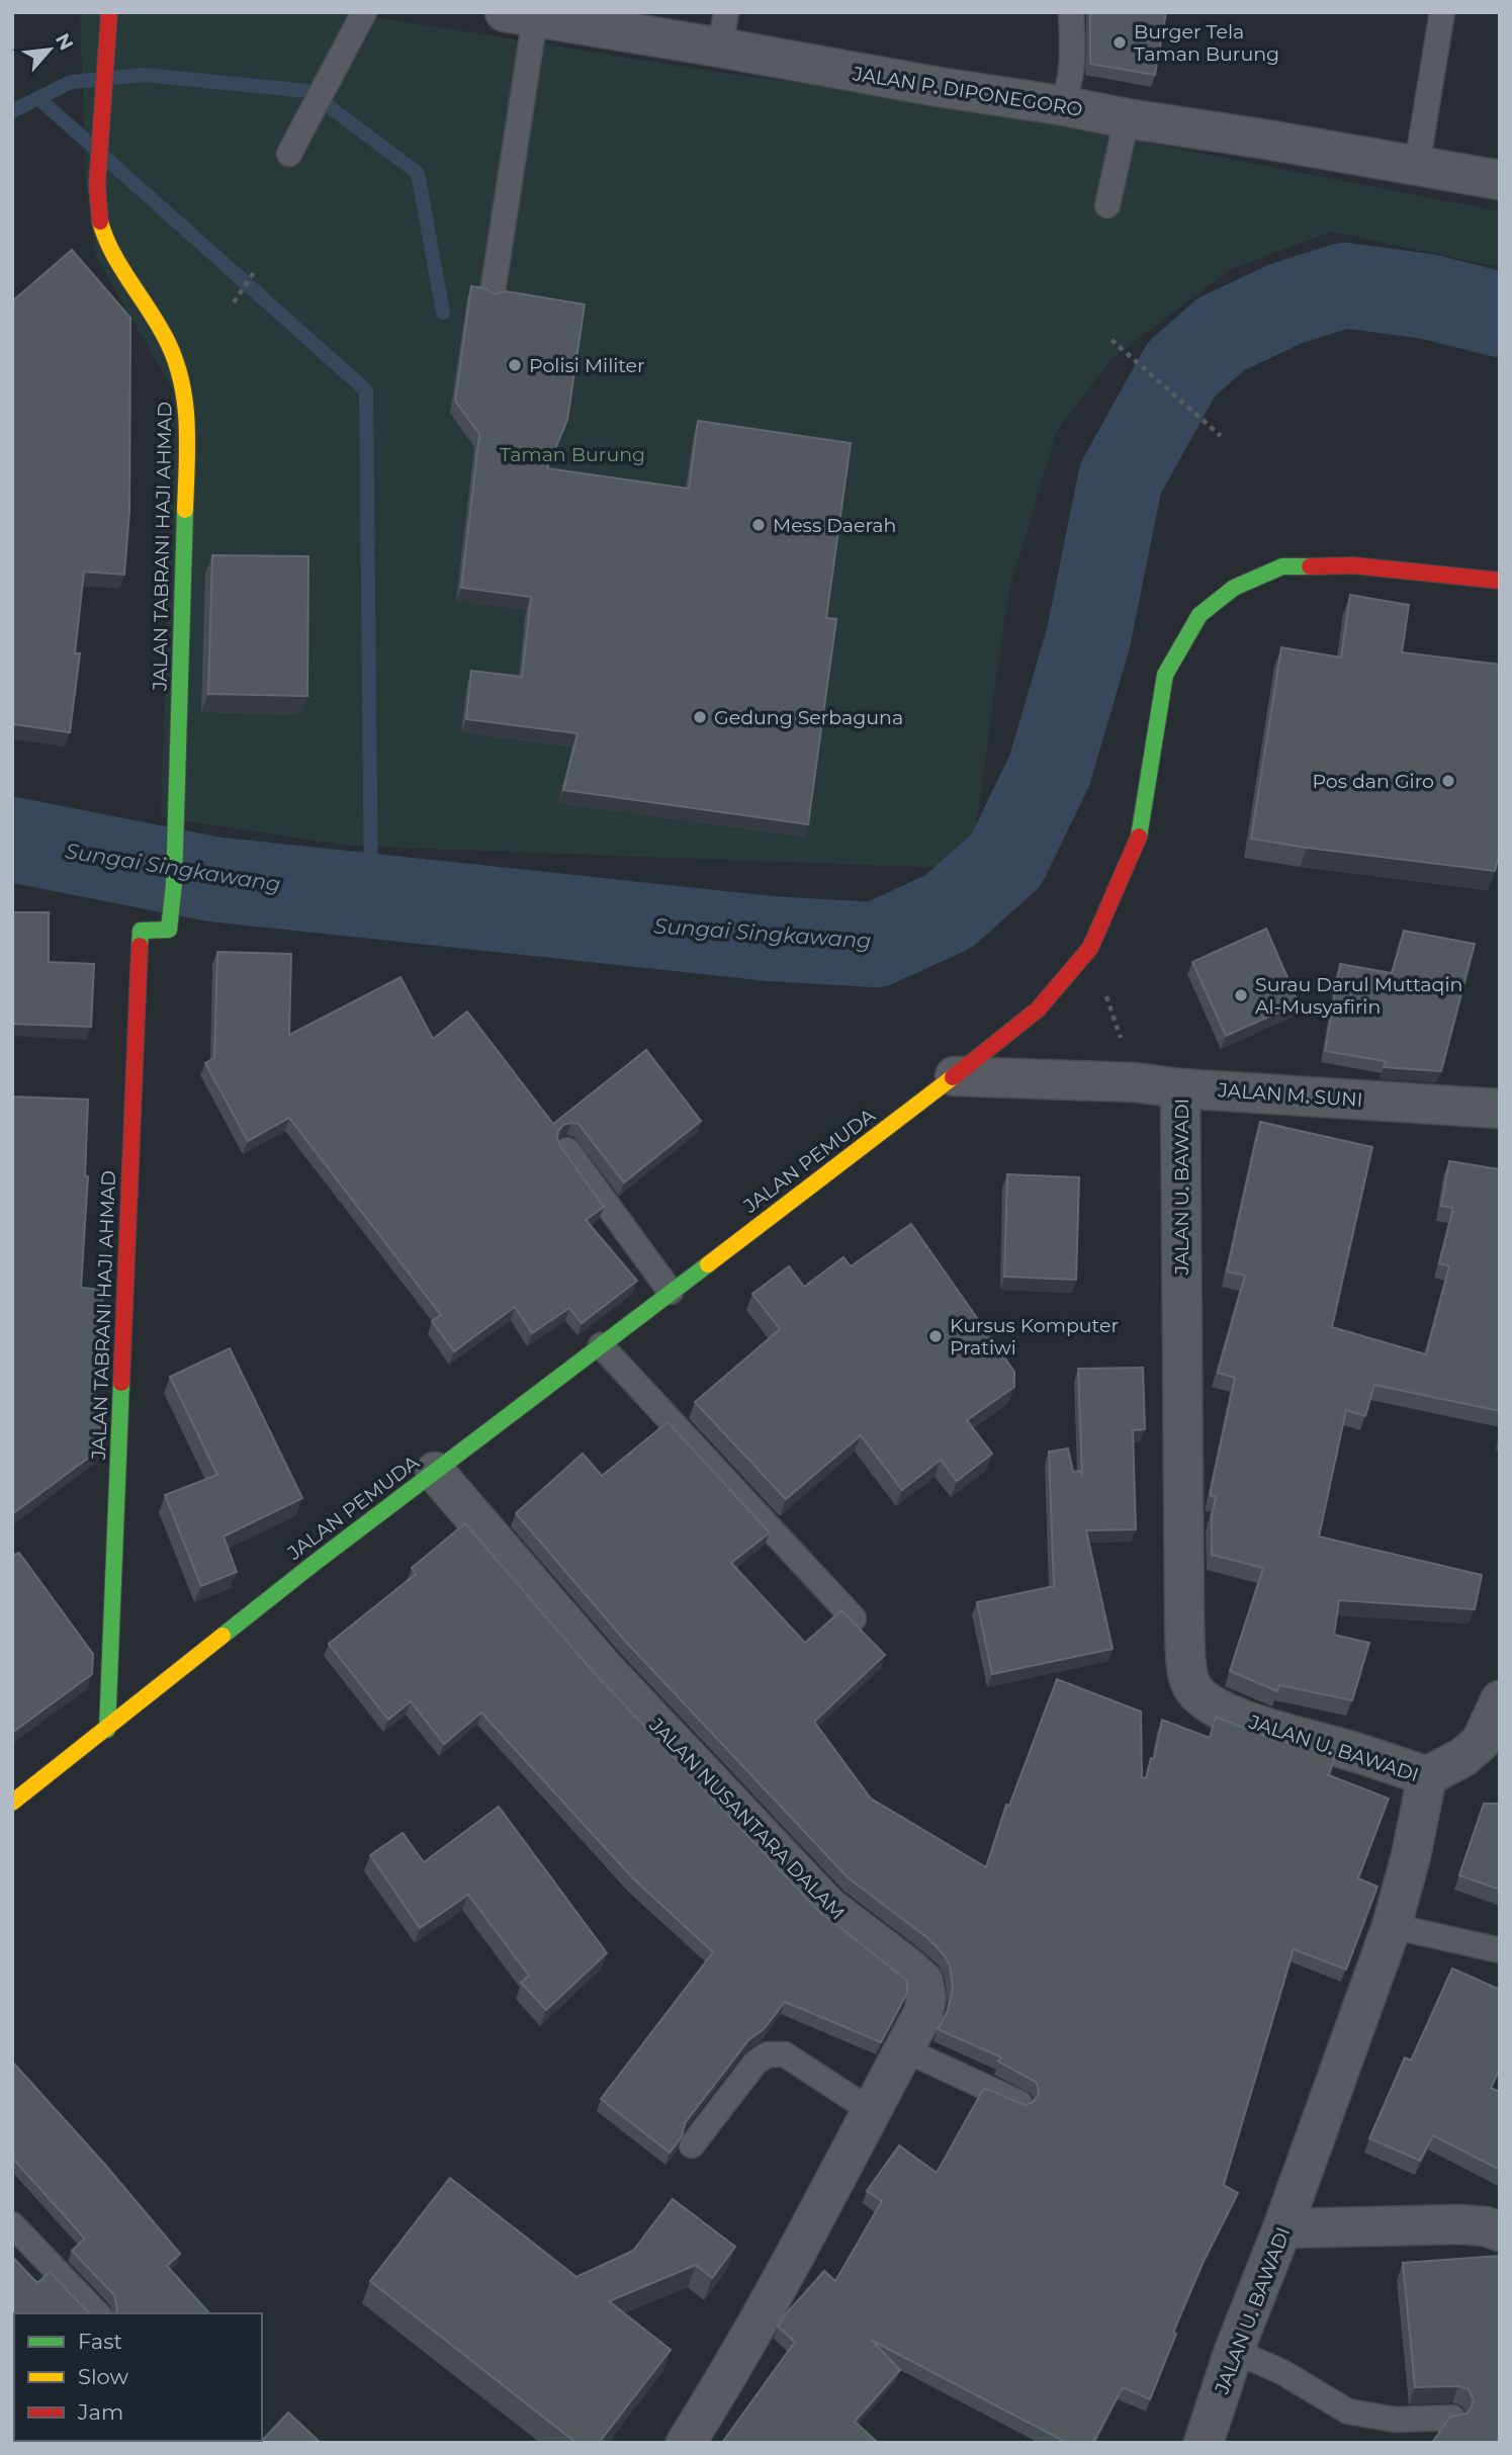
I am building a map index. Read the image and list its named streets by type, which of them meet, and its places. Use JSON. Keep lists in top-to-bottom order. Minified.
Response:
{"streets":{"main road":["JALAN TABRANI HAJI AHMAD","JALAN PEMUDA"],"street":["JALAN P. DIPONEGORO","JALAN M. SUNI","JALAN U. BAWADI","JALAN NUSANTARA DALAM"]},"crossings":[["JALAN TABRANI HAJI AHMAD","JALAN PEMUDA"],["JALAN M. SUNI","JALAN PEMUDA"],["JALAN M. SUNI","JALAN U. BAWADI"],["JALAN PEMUDA","JALAN NUSANTARA DALAM"]],"water":["Sungai Singkawang"],"parks":["Taman Burung"],"places":["Burger Tela Taman Burung","Polisi Militer","Mess Daerah","Gedung Serbaguna","Pos dan Giro","Surau Darul Muttaqin Al-Musyafirin","Kursus Komputer Pratiwi"],"legend":["Fast","Slow","Jam"],"north":"top right"}
